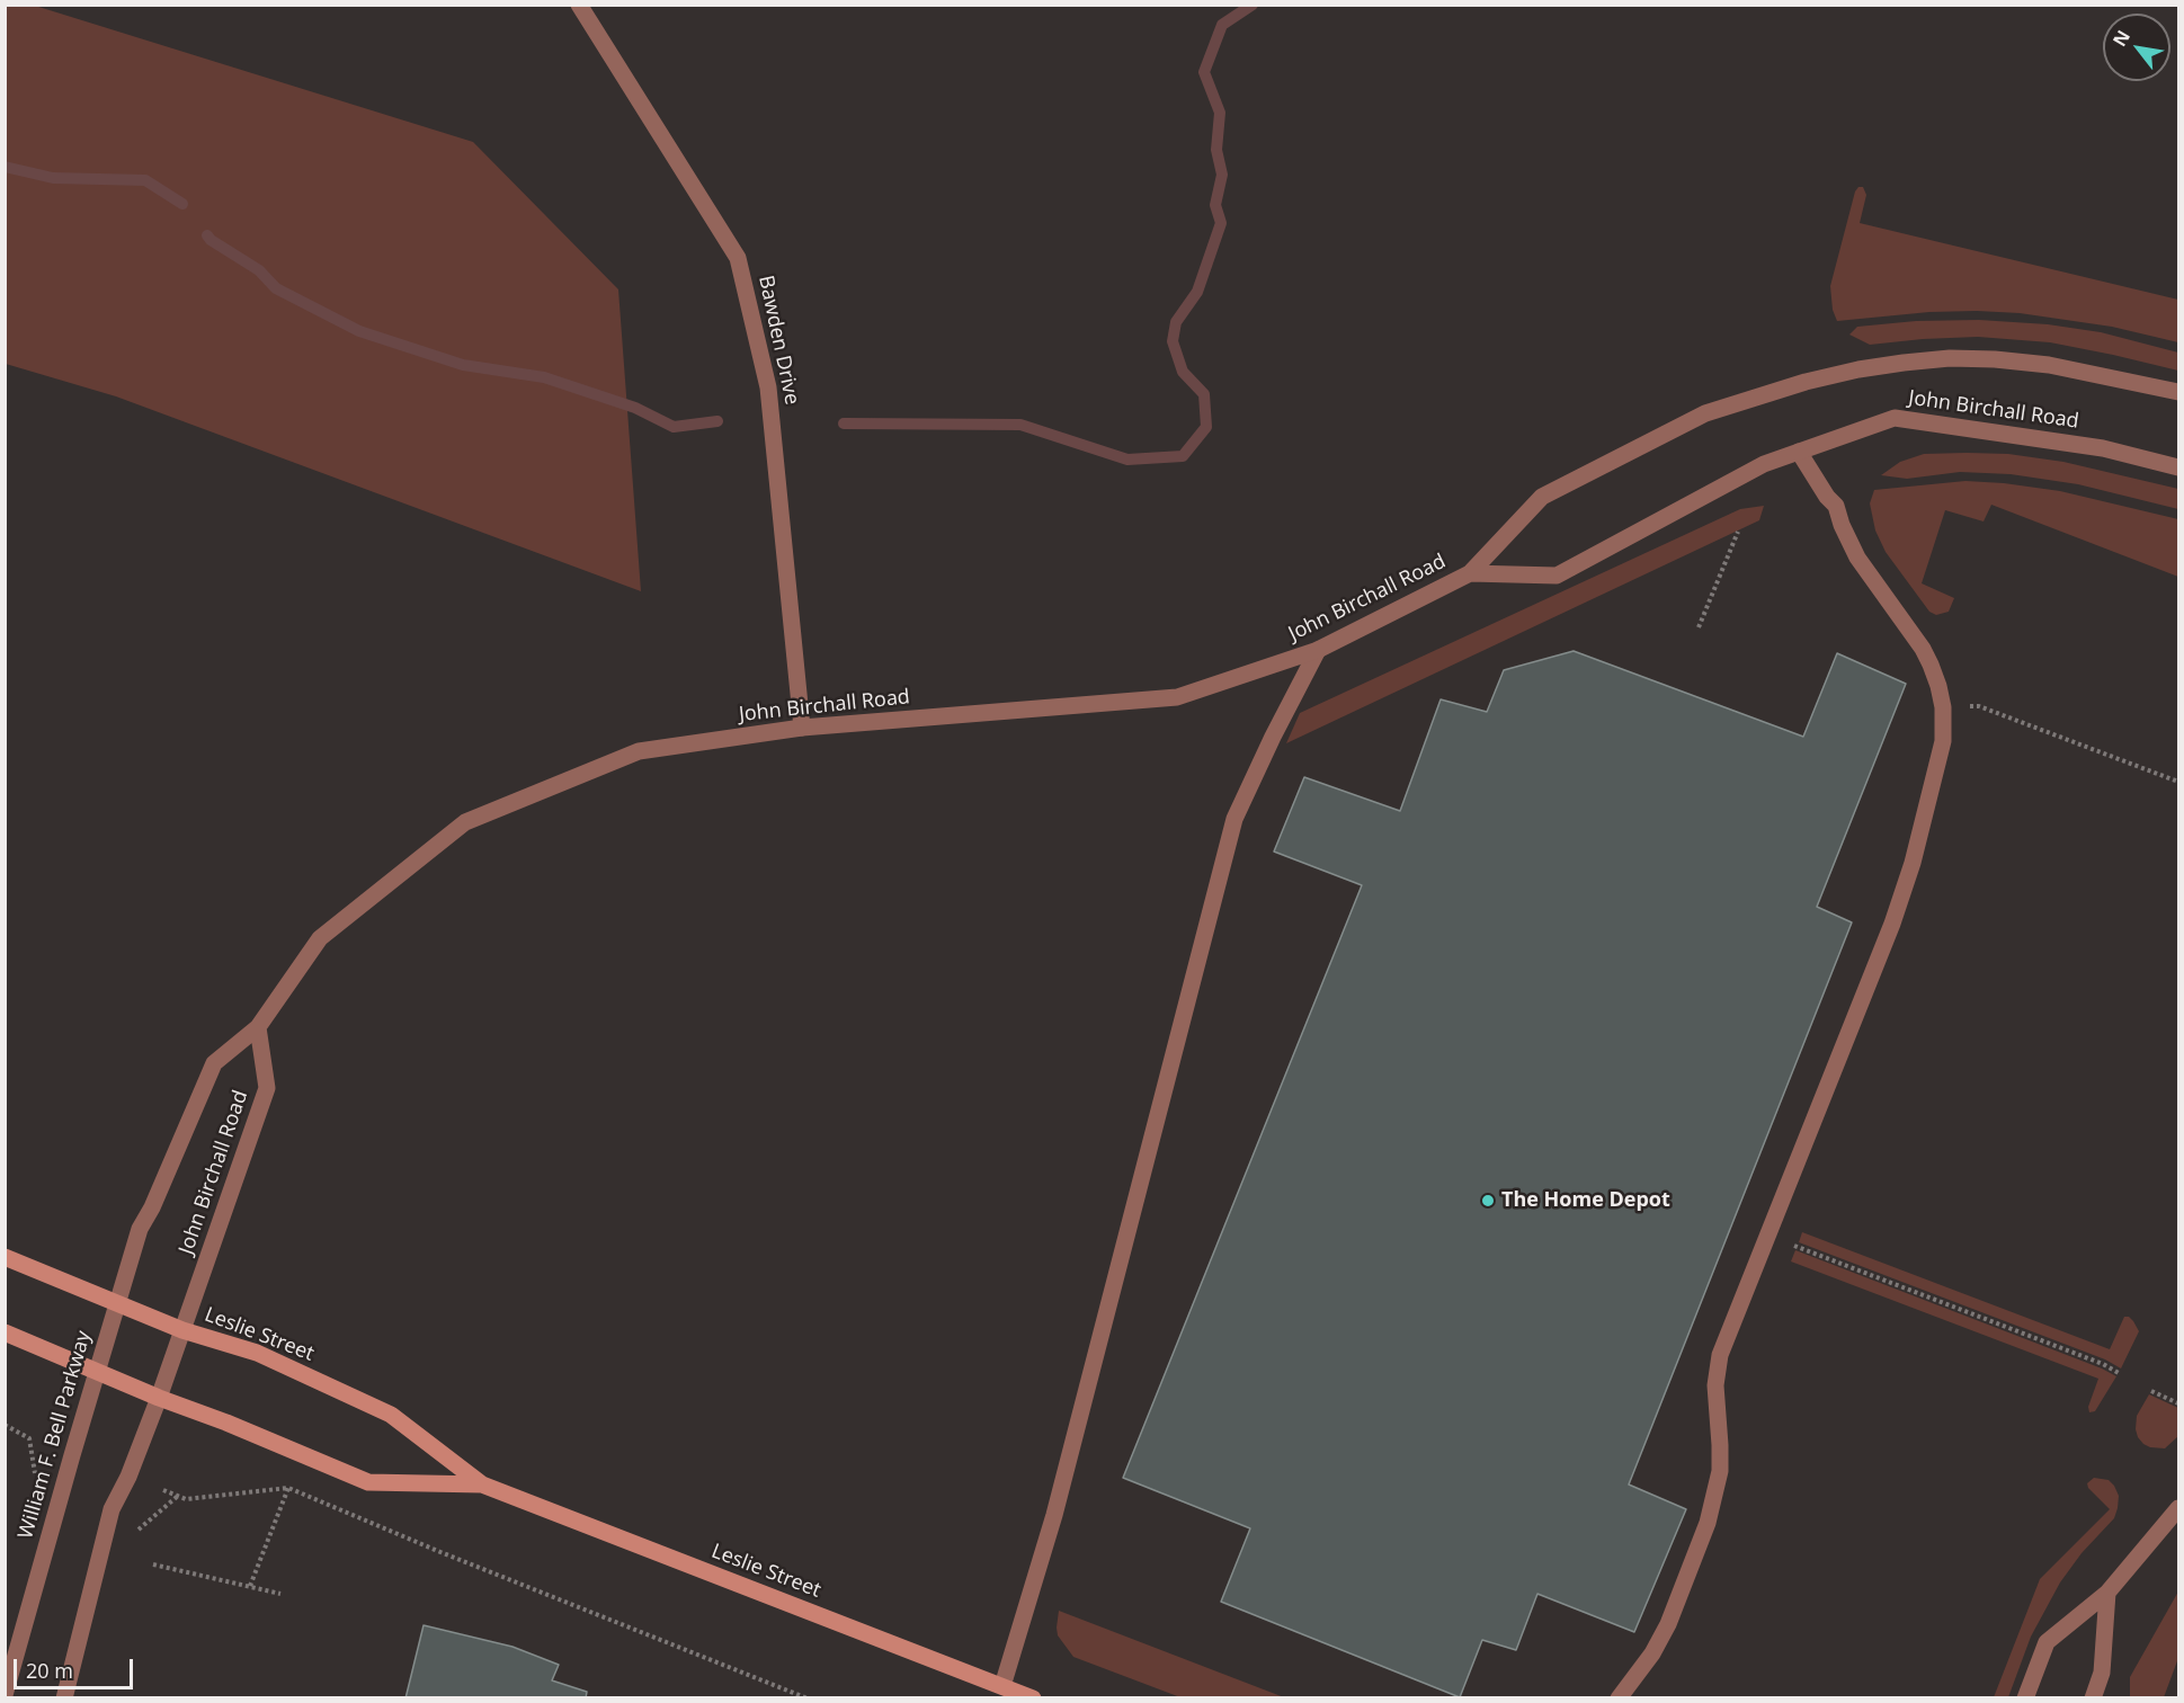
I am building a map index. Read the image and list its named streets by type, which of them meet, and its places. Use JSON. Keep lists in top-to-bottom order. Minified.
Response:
{"streets":{"main road":["Leslie Street"],"street":["Bawden Drive","John Birchall Road","William F. Bell Parkway"]},"crossings":[["Bawden Drive","John Birchall Road"],["John Birchall Road","Leslie Street"],["John Birchall Road","William F. Bell Parkway"],["Leslie Street","William F. Bell Parkway"]],"places":["The Home Depot"],"scale_bar":"20 m","north":"top left"}
